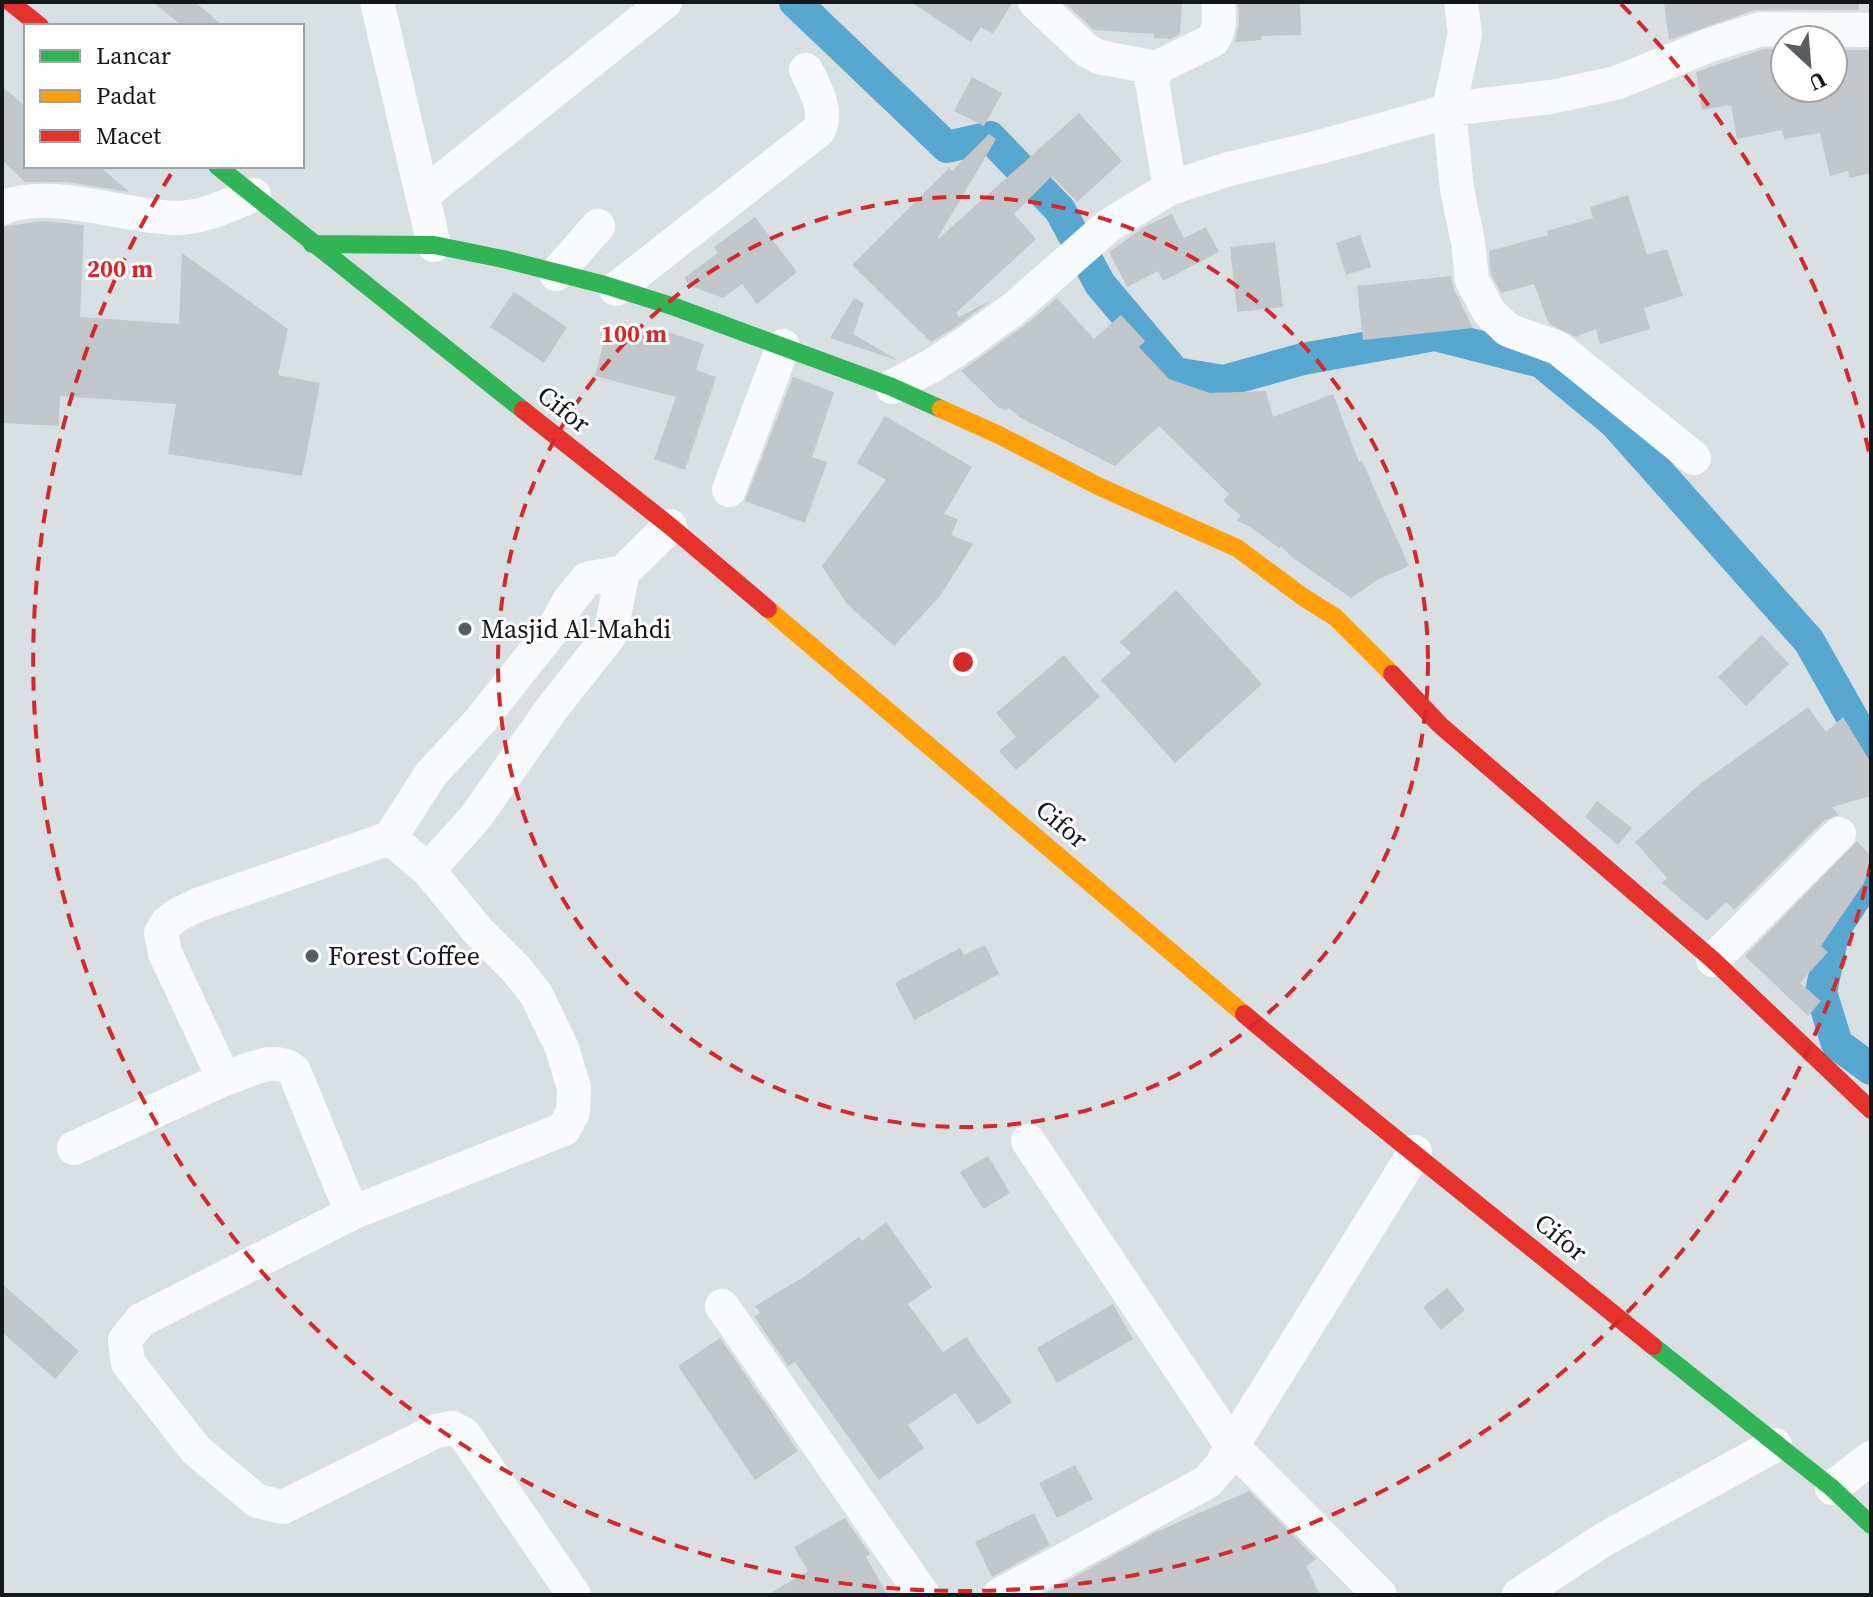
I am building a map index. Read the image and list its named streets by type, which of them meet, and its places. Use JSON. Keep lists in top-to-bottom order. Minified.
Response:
{"streets":{"street":["Cifor"]},"places":["Masjid Al-Mahdi","Forest Coffee"],"legend":["Lancar","Padat","Macet"],"north":"bottom right","rings":["200 m","100 m"]}
